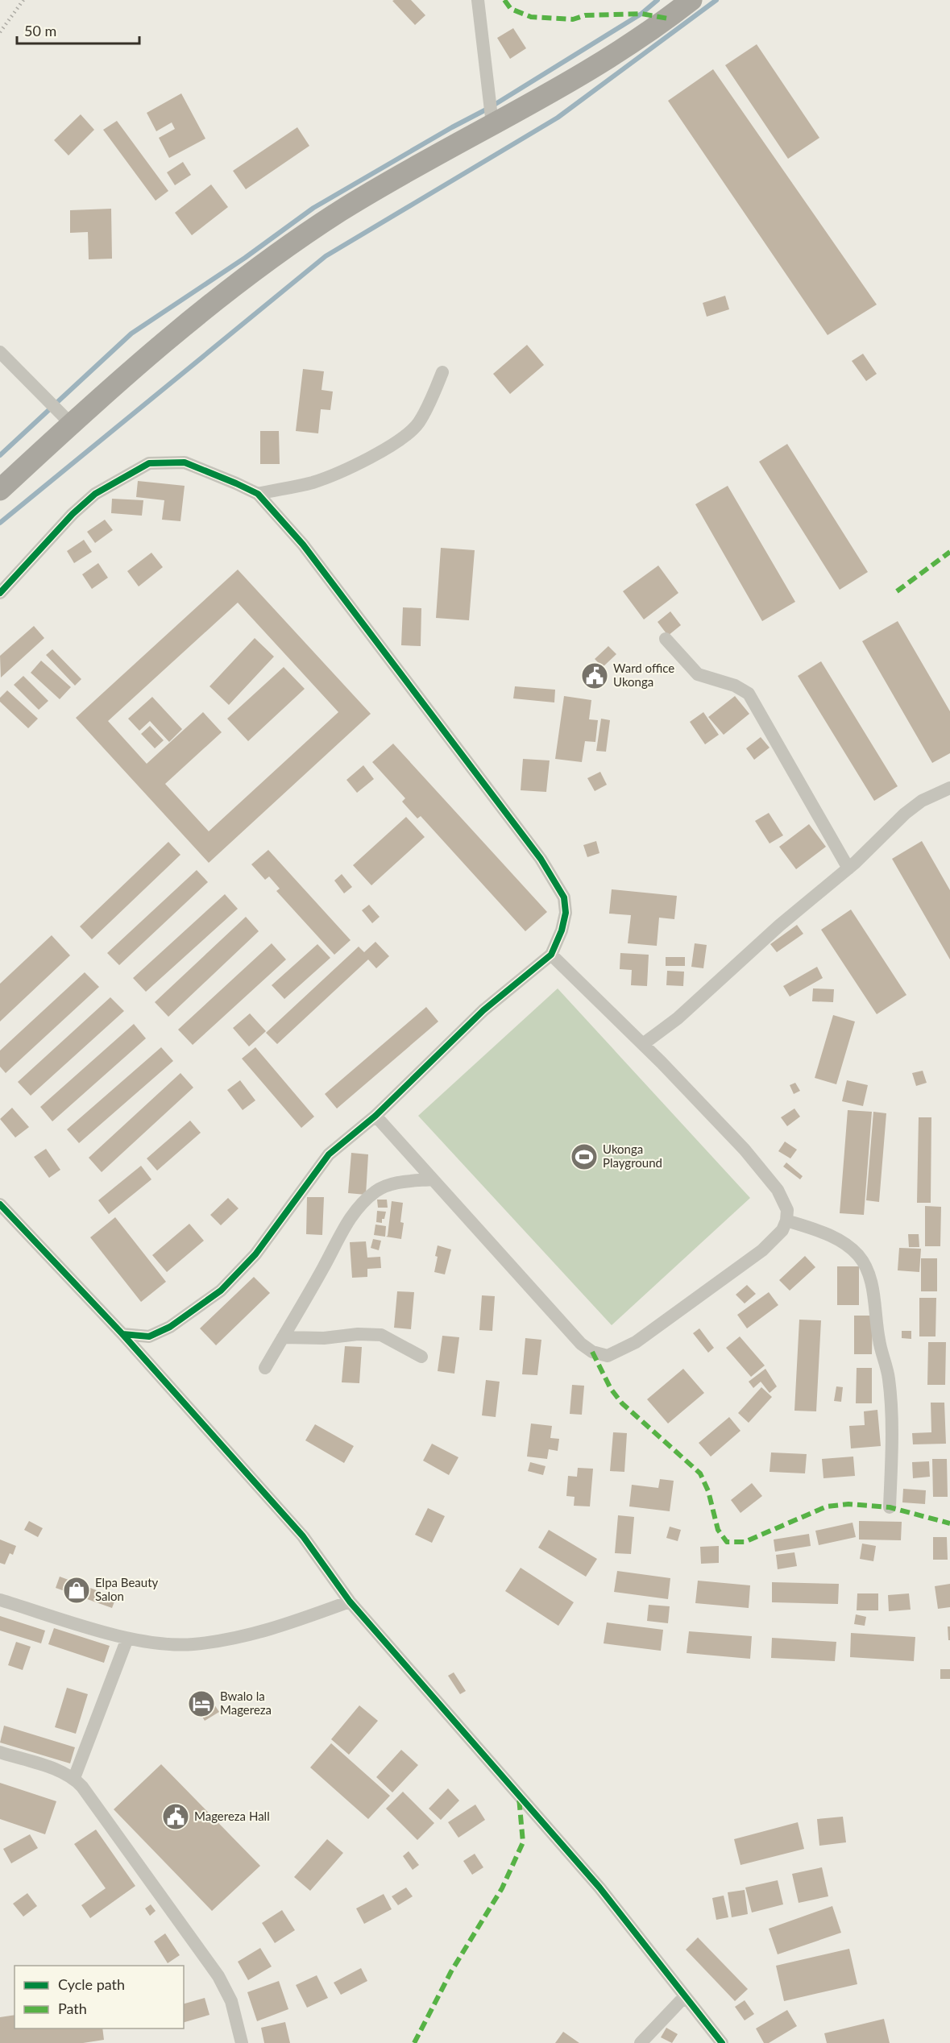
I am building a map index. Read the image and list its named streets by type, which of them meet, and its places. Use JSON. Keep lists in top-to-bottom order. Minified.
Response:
{"places":{"public building":["Ward office Ukonga","Magereza Hall"],"sports":["Ukonga Playground"],"shop":["Elpa Beauty Salon"],"hotel":["Bwalo la Magereza"]},"legend":["Cycle path","Path"],"scale_bar":"50 m"}
